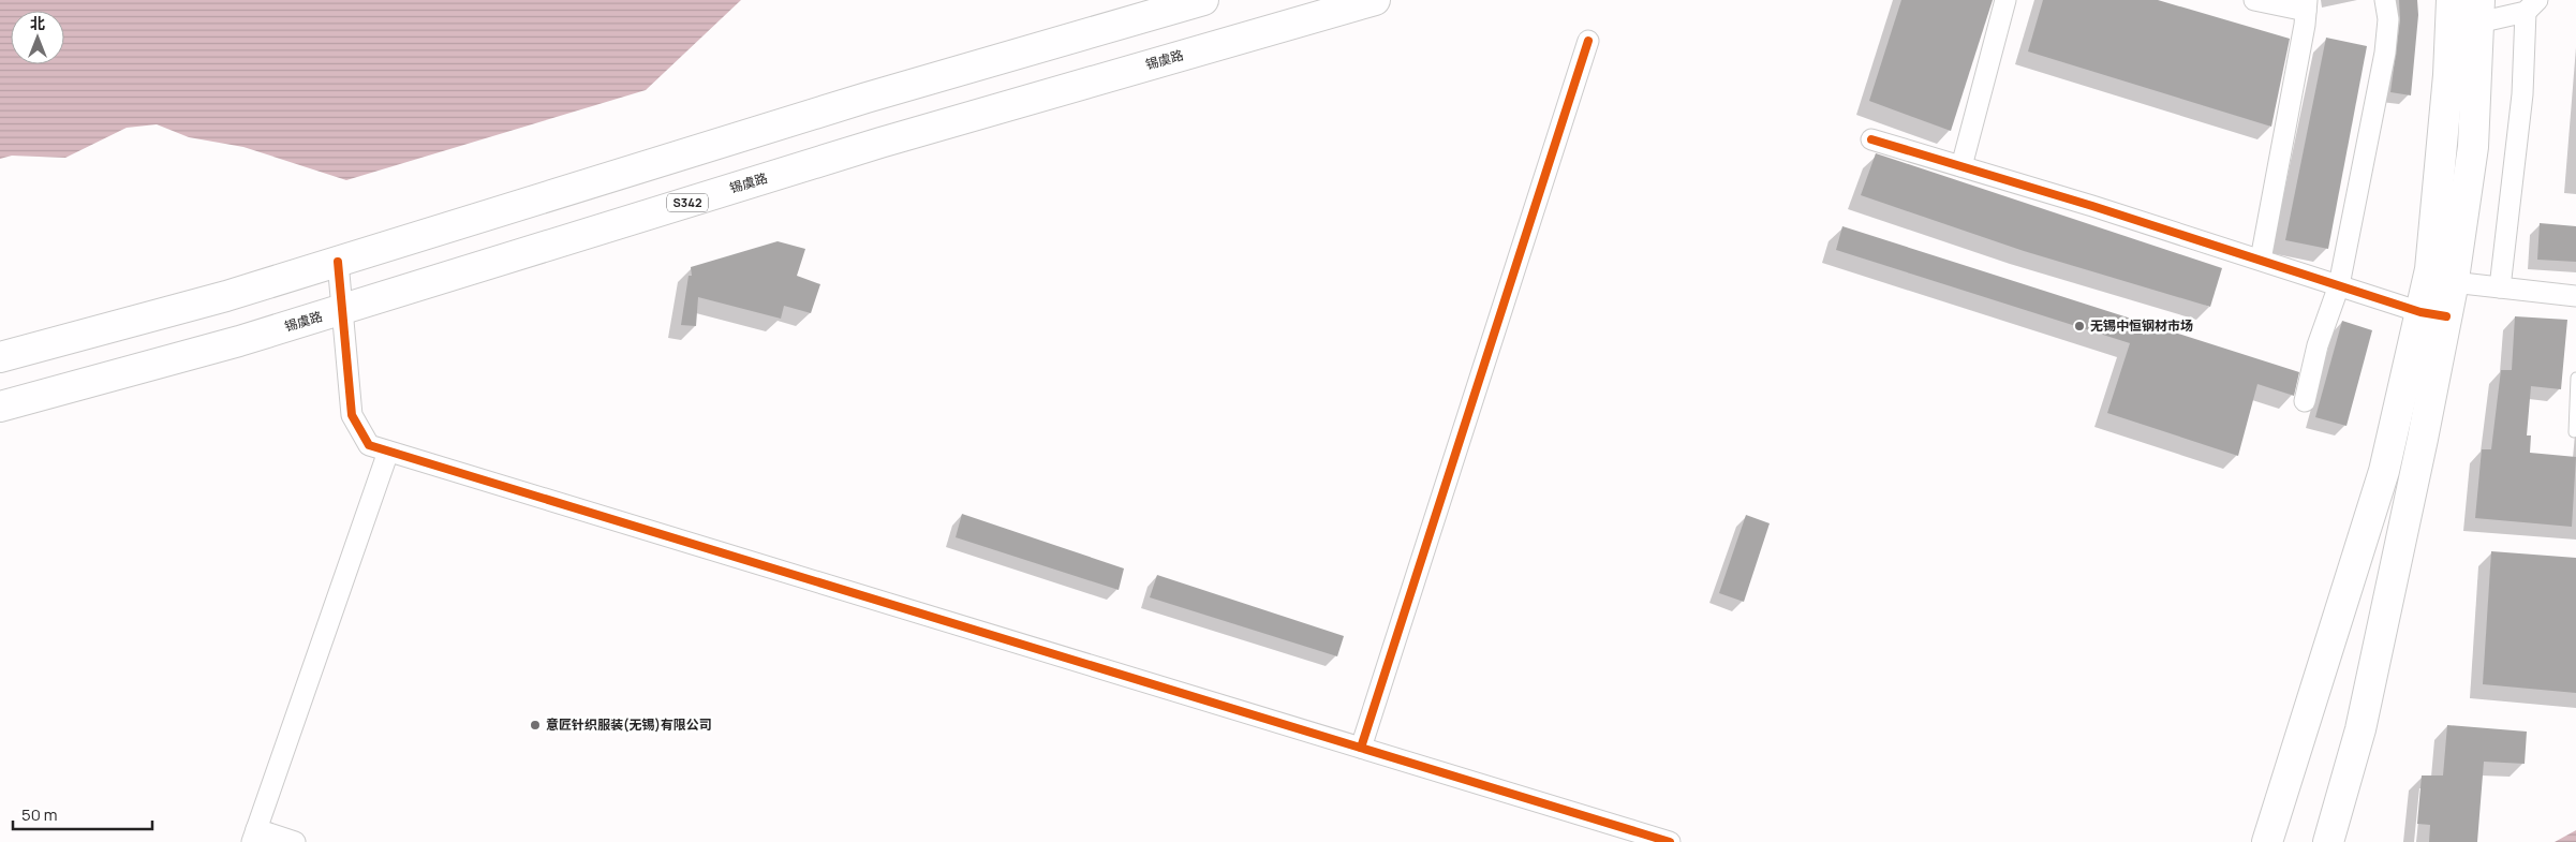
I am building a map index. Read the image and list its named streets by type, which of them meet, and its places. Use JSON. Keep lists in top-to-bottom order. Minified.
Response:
{"streets":{"main road":["锡虞路","S342"]},"places":["无锡中恒钢材市场","意匠针织服装(无锡)有限公司"],"scale_bar":"50 m","north":"top"}
